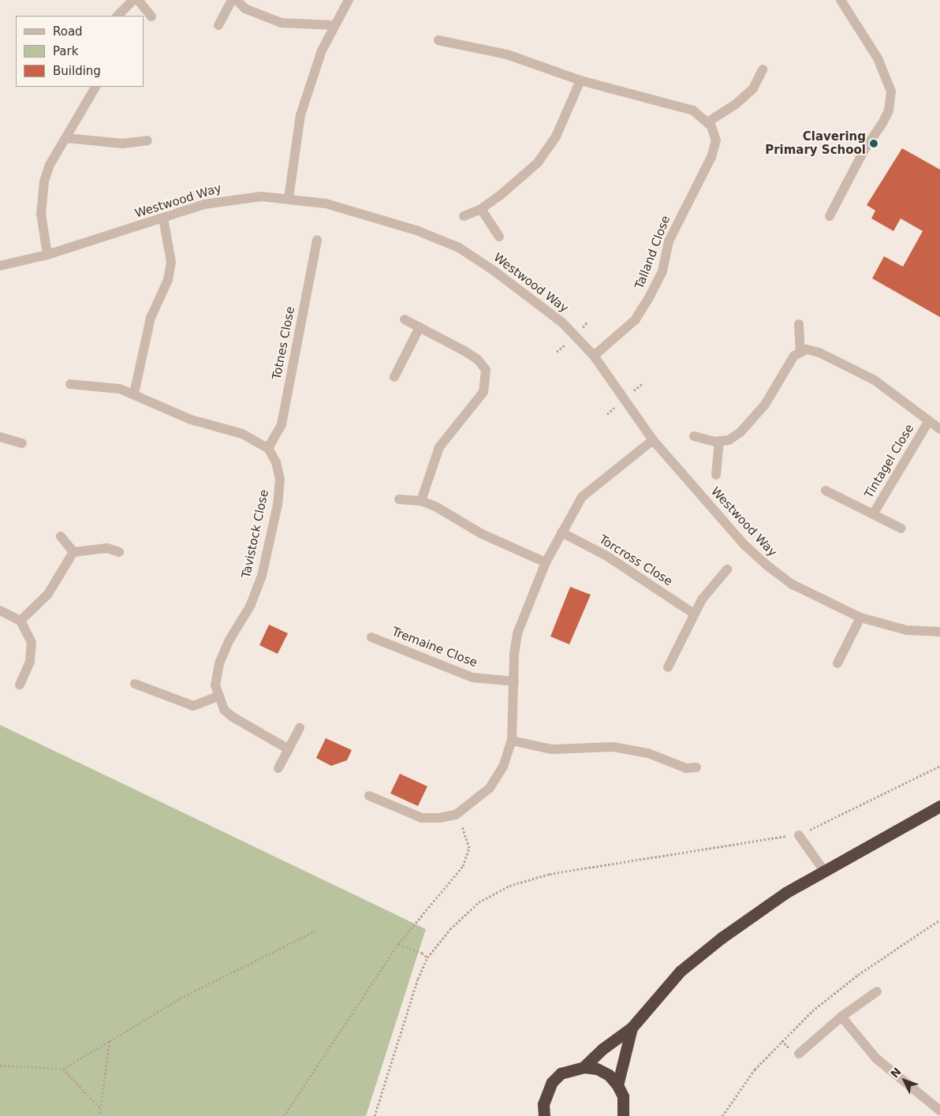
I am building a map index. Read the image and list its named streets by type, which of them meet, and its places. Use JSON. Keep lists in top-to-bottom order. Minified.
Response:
{"streets":{"street":["Westwood Way","Talland Close","Totnes Close","Tintagel Close","Tavistock Close","Torcross Close","Tremaine Close"]},"crossings":[["Westwood Way","Talland Close"],["Totnes Close","Tavistock Close"]],"places":["Clavering Primary School"],"legend":["Road","Park","Building"],"north":"top left"}
